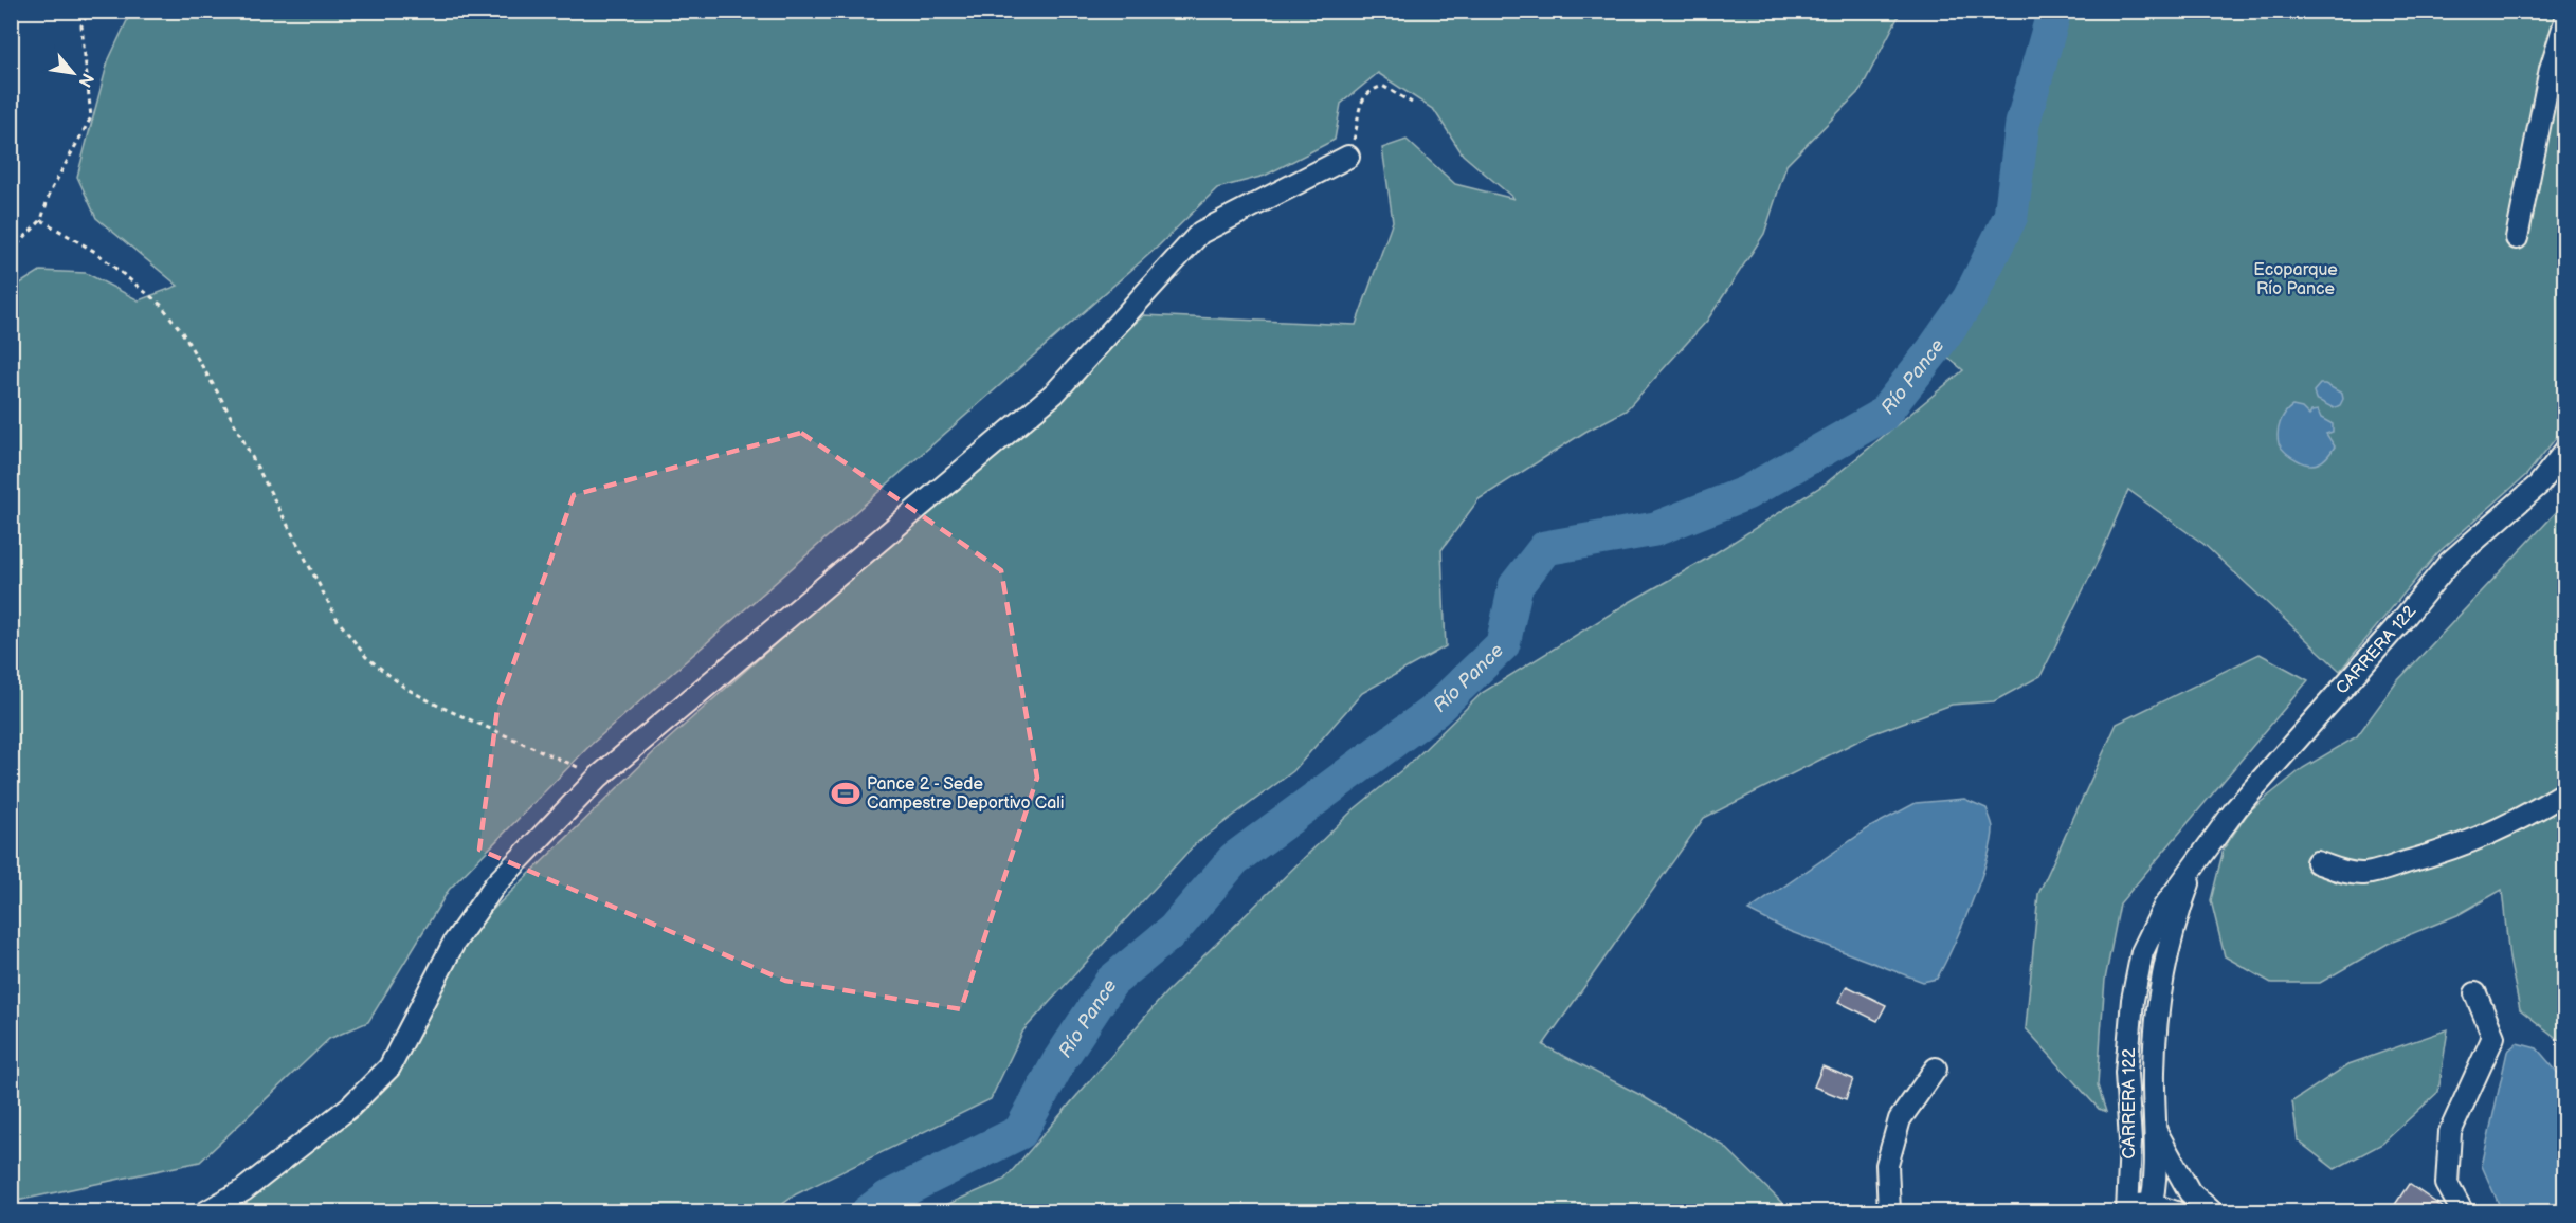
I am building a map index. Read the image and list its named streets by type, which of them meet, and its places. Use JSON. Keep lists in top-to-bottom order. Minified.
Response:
{"streets":{"street":["CARRERA 122"]},"water":["Río Pance"],"parks":["Ecoparque Río Pance"],"places":{"sports":["Pance 2 - Sede Campestre Deportivo Cali"]},"north":"bottom right"}
